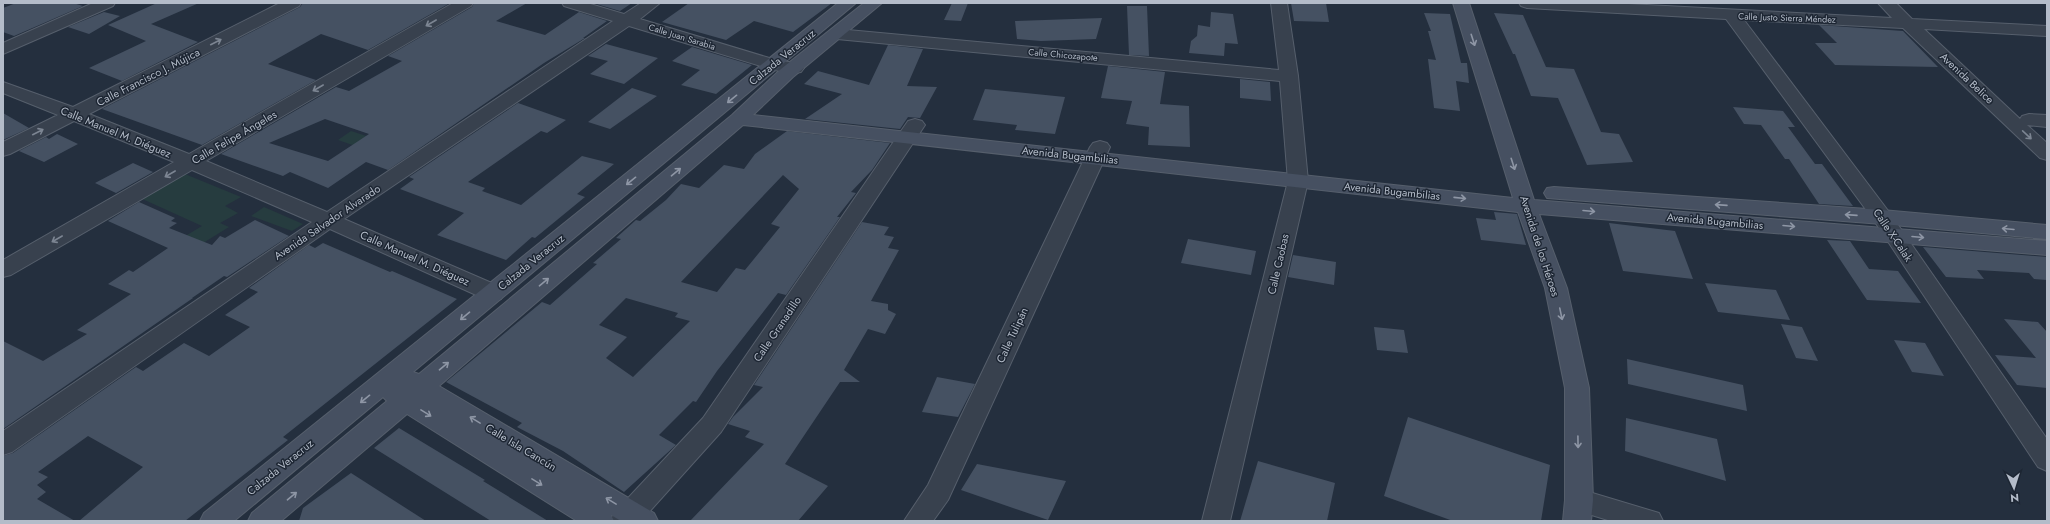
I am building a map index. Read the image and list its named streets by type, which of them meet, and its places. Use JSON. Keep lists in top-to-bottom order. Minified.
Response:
{"streets":{"main road":["Calzada Veracruz","Avenida Bugambilias","Avenida de los Héroes","Calle Isla Cancún"],"street":["Calle Justo Sierra Méndez","Calle Juan Sarabia","Calle Chicozapote","Calle Francisco J. Mújica","Avenida Belice","Calle Manuel M. Diéguez","Calle Felipe Ángeles","Avenida Salvador Alvarado","Calle X-Calak","Calle Caobas","Calle Granadillo","Calle Tulipán"]},"crossings":[["Calle Justo Sierra Méndez","Avenida Belice"],["Calle Justo Sierra Méndez","Calle X-Calak"],["Calle Juan Sarabia","Calzada Veracruz"],["Calle Juan Sarabia","Avenida Salvador Alvarado"],["Calle Chicozapote","Calzada Veracruz"],["Calle Chicozapote","Calle Caobas"],["Calzada Veracruz","Calle Manuel M. Diéguez"],["Calzada Veracruz","Avenida Bugambilias"],["Calzada Veracruz","Calle Isla Cancún"],["Calle Francisco J. Mújica","Calle Manuel M. Diéguez"],["Calle Manuel M. Diéguez","Calle Felipe Ángeles"],["Calle Manuel M. Diéguez","Avenida Salvador Alvarado"],["Avenida Bugambilias","Calle X-Calak"],["Avenida Bugambilias","Avenida de los Héroes"],["Avenida Bugambilias","Calle Caobas"],["Avenida Bugambilias","Calle Granadillo"],["Avenida Bugambilias","Calle Tulipán"],["Calle Granadillo","Calle Isla Cancún"]],"one_way":["Calle Felipe Ángeles","Avenida de los Héroes"],"north":"bottom"}
